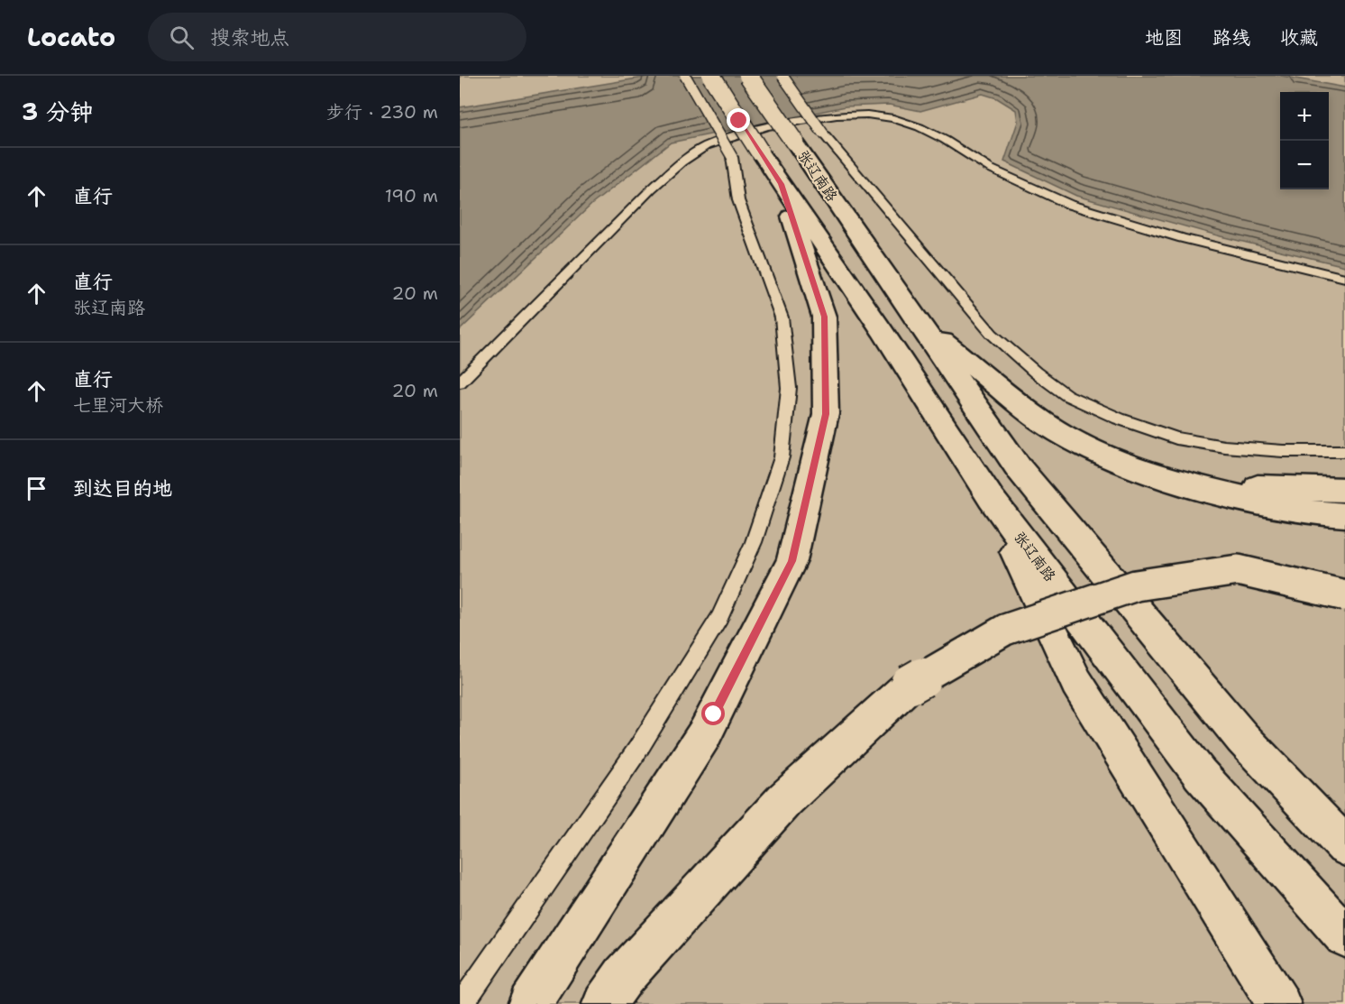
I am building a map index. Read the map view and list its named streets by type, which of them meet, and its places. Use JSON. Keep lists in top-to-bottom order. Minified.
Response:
{"streets":{"main road":["张辽南路"]},"page":{"header":"Locato","search":"搜索地点","nav":["地图","路线","收藏"],"heading":["3 分钟","步行 · 230 m"],"map_buttons":["+","−"],"list":[["直行","190 m"],["直行","张辽南路","20 m"],["直行","七里河大桥","20 m"],"到达目的地"]}}
